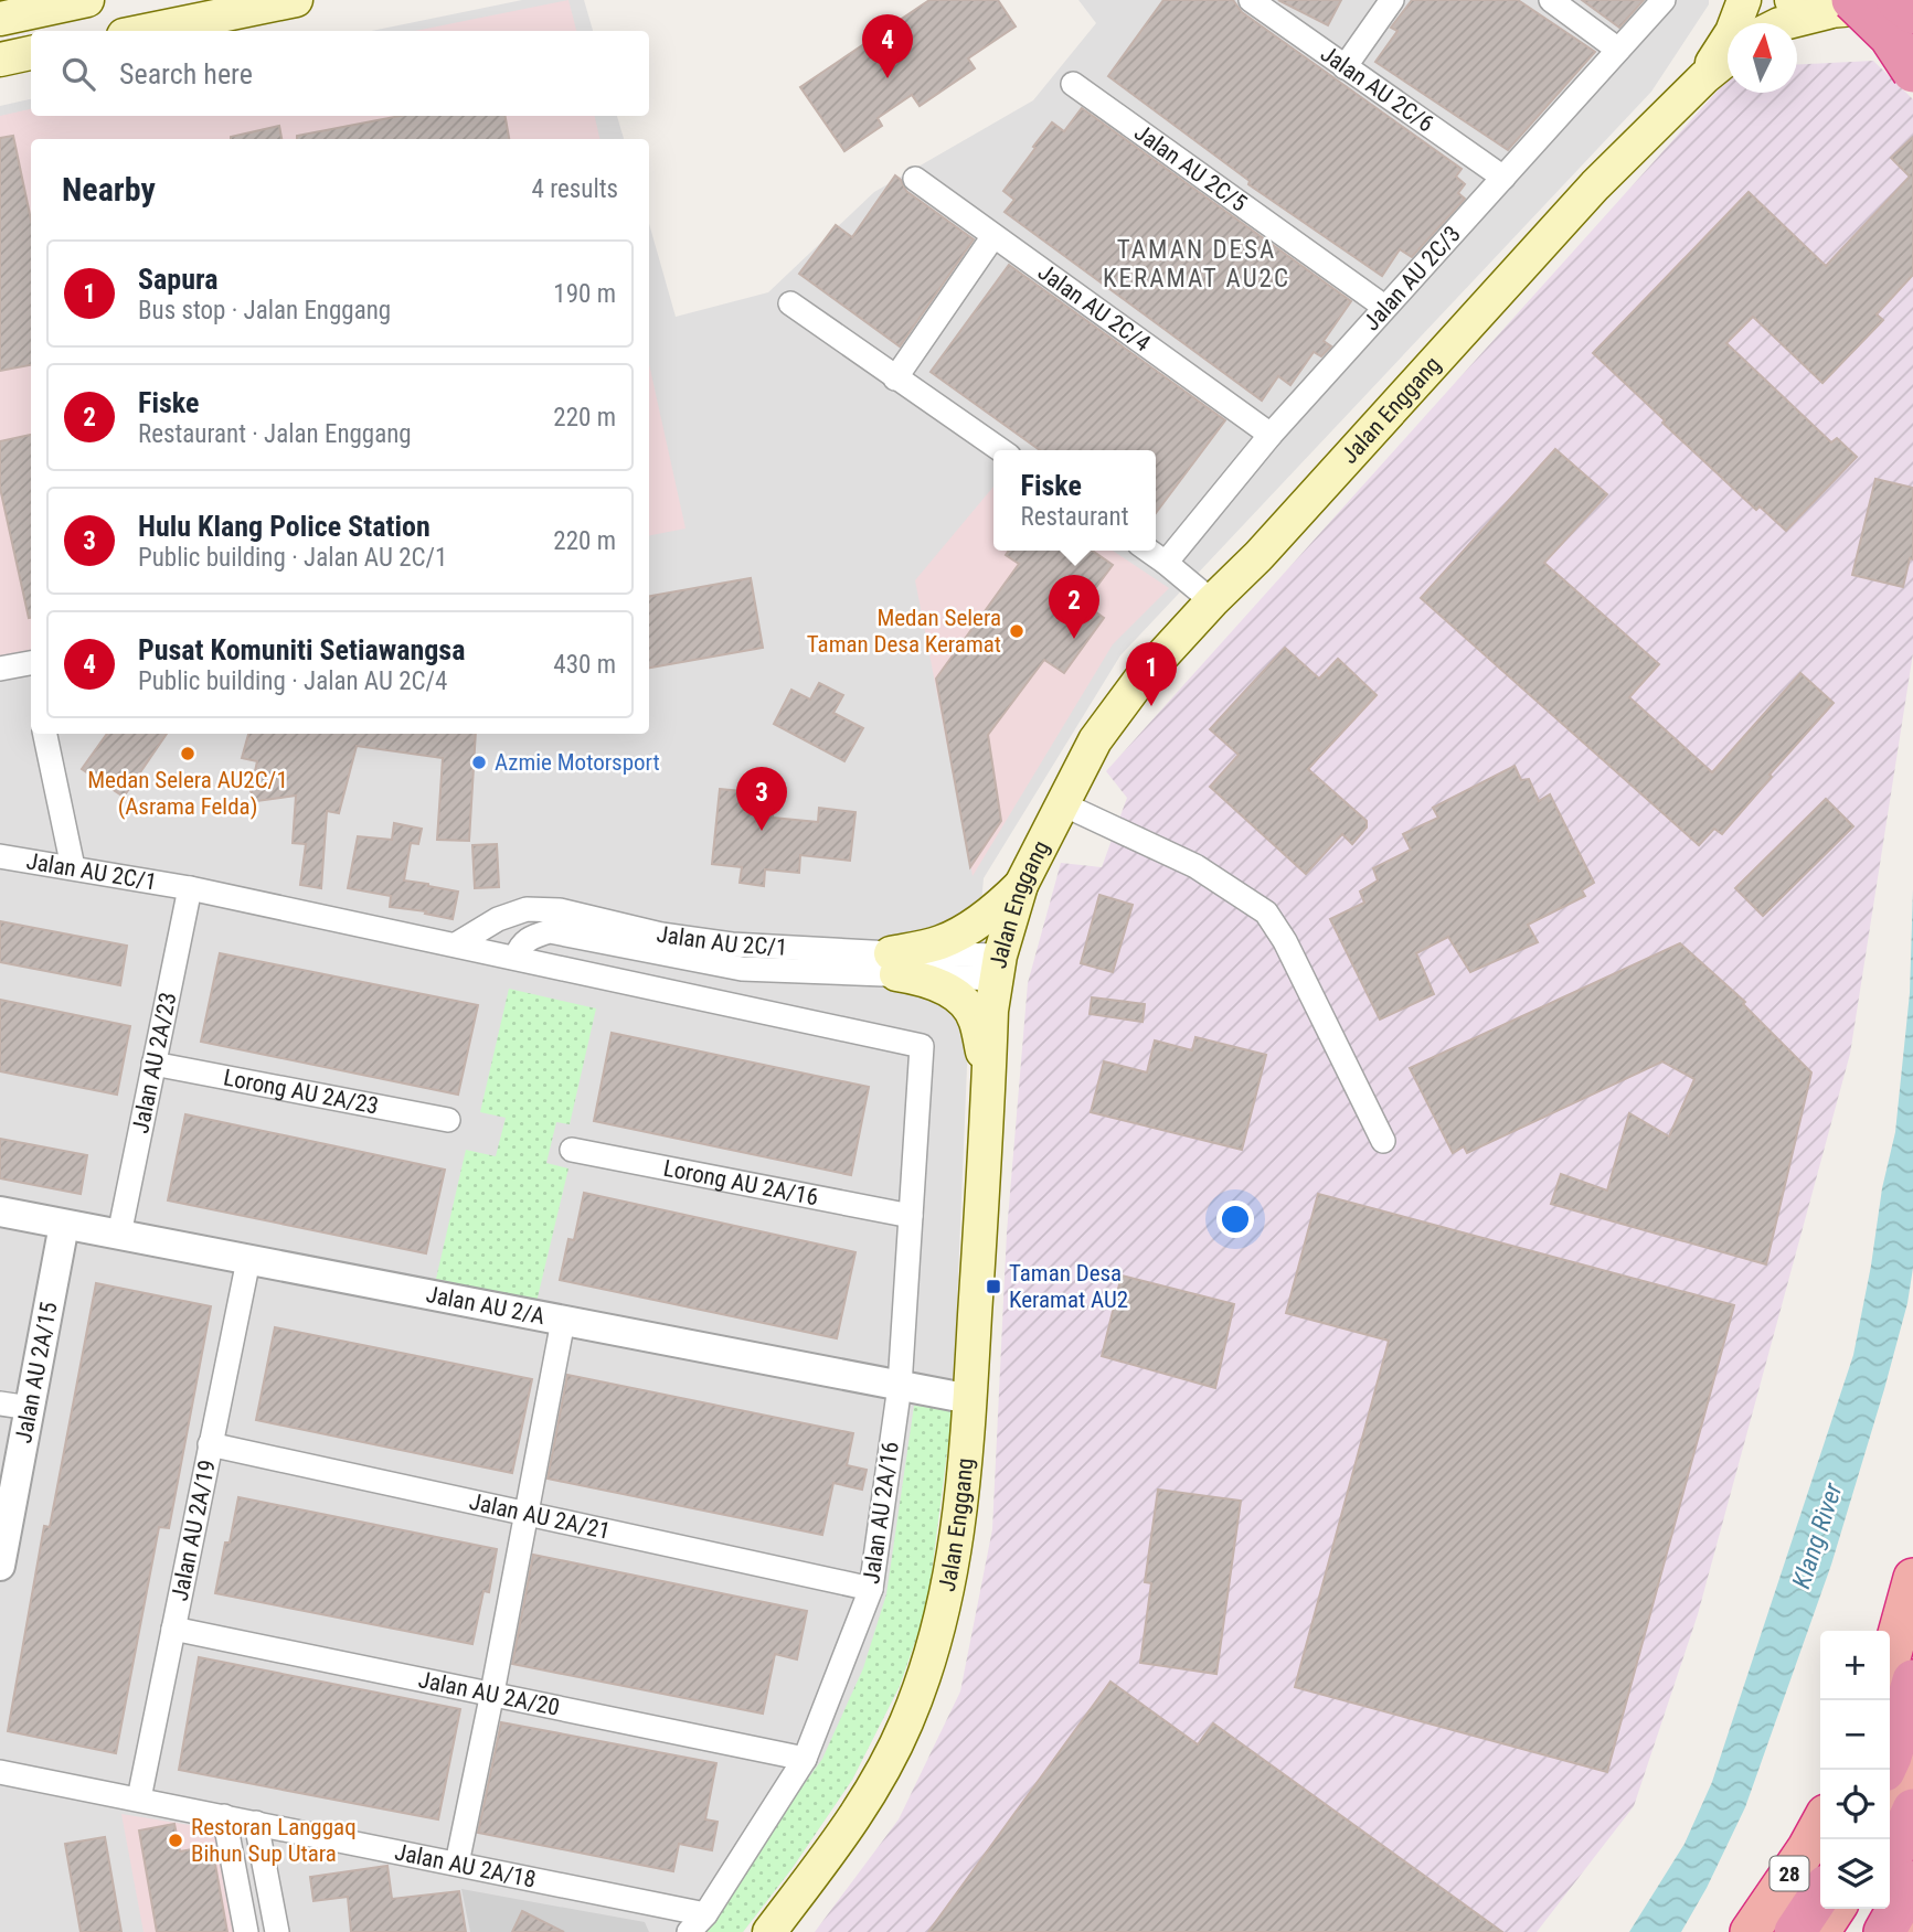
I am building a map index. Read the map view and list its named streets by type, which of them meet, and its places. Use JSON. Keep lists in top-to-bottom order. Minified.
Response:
{"streets":{"highway":["28"],"main road":["Jalan Enggang"],"street":["Jalan AU 2C/6","Jalan AU 2C/5","Jalan AU 2C/3","Jalan AU 2C/4","Jalan AU 2C/1","Jalan AU 2A/23","Lorong AU 2A/23","Lorong AU 2A/16","Jalan AU 2/A","Jalan AU 2A/15","Jalan AU 2A/16","Jalan AU 2A/21","Jalan AU 2A/19","Jalan AU 2A/20","Jalan AU 2A/18"]},"crossings":[["Jalan AU 2C/6","Jalan AU 2C/3"],["Jalan AU 2C/5","Jalan AU 2C/3"],["Jalan AU 2C/3","Jalan AU 2C/4"],["Jalan Enggang","Jalan AU 2C/1"],["Jalan Enggang","Jalan AU 2/A"],["Jalan AU 2C/1","Jalan AU 2A/23"],["Jalan AU 2C/1","Jalan AU 2A/16"],["Jalan AU 2A/23","Lorong AU 2A/23"],["Jalan AU 2A/23","Jalan AU 2/A"],["Lorong AU 2A/16","Jalan AU 2A/16"],["Jalan AU 2/A","Jalan AU 2A/15"],["Jalan AU 2/A","Jalan AU 2A/16"],["Jalan AU 2/A","Jalan AU 2A/19"],["Jalan AU 2A/16","Jalan AU 2A/21"],["Jalan AU 2A/16","Jalan AU 2A/20"],["Jalan AU 2A/16","Jalan AU 2A/18"],["Jalan AU 2A/21","Jalan AU 2A/19"],["Jalan AU 2A/19","Jalan AU 2A/20"],["Jalan AU 2A/19","Jalan AU 2A/18"]],"districts":["TAMAN DESA KERAMAT AU2C"],"water":["Klang River"],"places":{"other":["Medan Selera Taman Desa Keramat","Medan Selera AU2C/1 (Asrama Felda)","Azmie Motorsport","Restoran Langgaq Bihun Sup Utara"],"transit":["Taman Desa Keramat AU2"]},"north":"top","page":{"pins":["4","2","1","3"],"search":"Search here","heading":["Nearby","4 results"],"list":[{"mark":"1","name":"Sapura","note":"Bus stop · Jalan Enggang","value":"190 m"},{"mark":"2","name":"Fiske","note":"Restaurant · Jalan Enggang","value":"220 m"},{"mark":"3","name":"Hulu Klang Police Station","note":"Public building · Jalan AU 2C/1","value":"220 m"},{"mark":"4","name":"Pusat Komuniti Setiawangsa","note":"Public building · Jalan AU 2C/4","value":"430 m"}],"popup":["Fiske","Restaurant"],"map_buttons":["+","−"]}}
